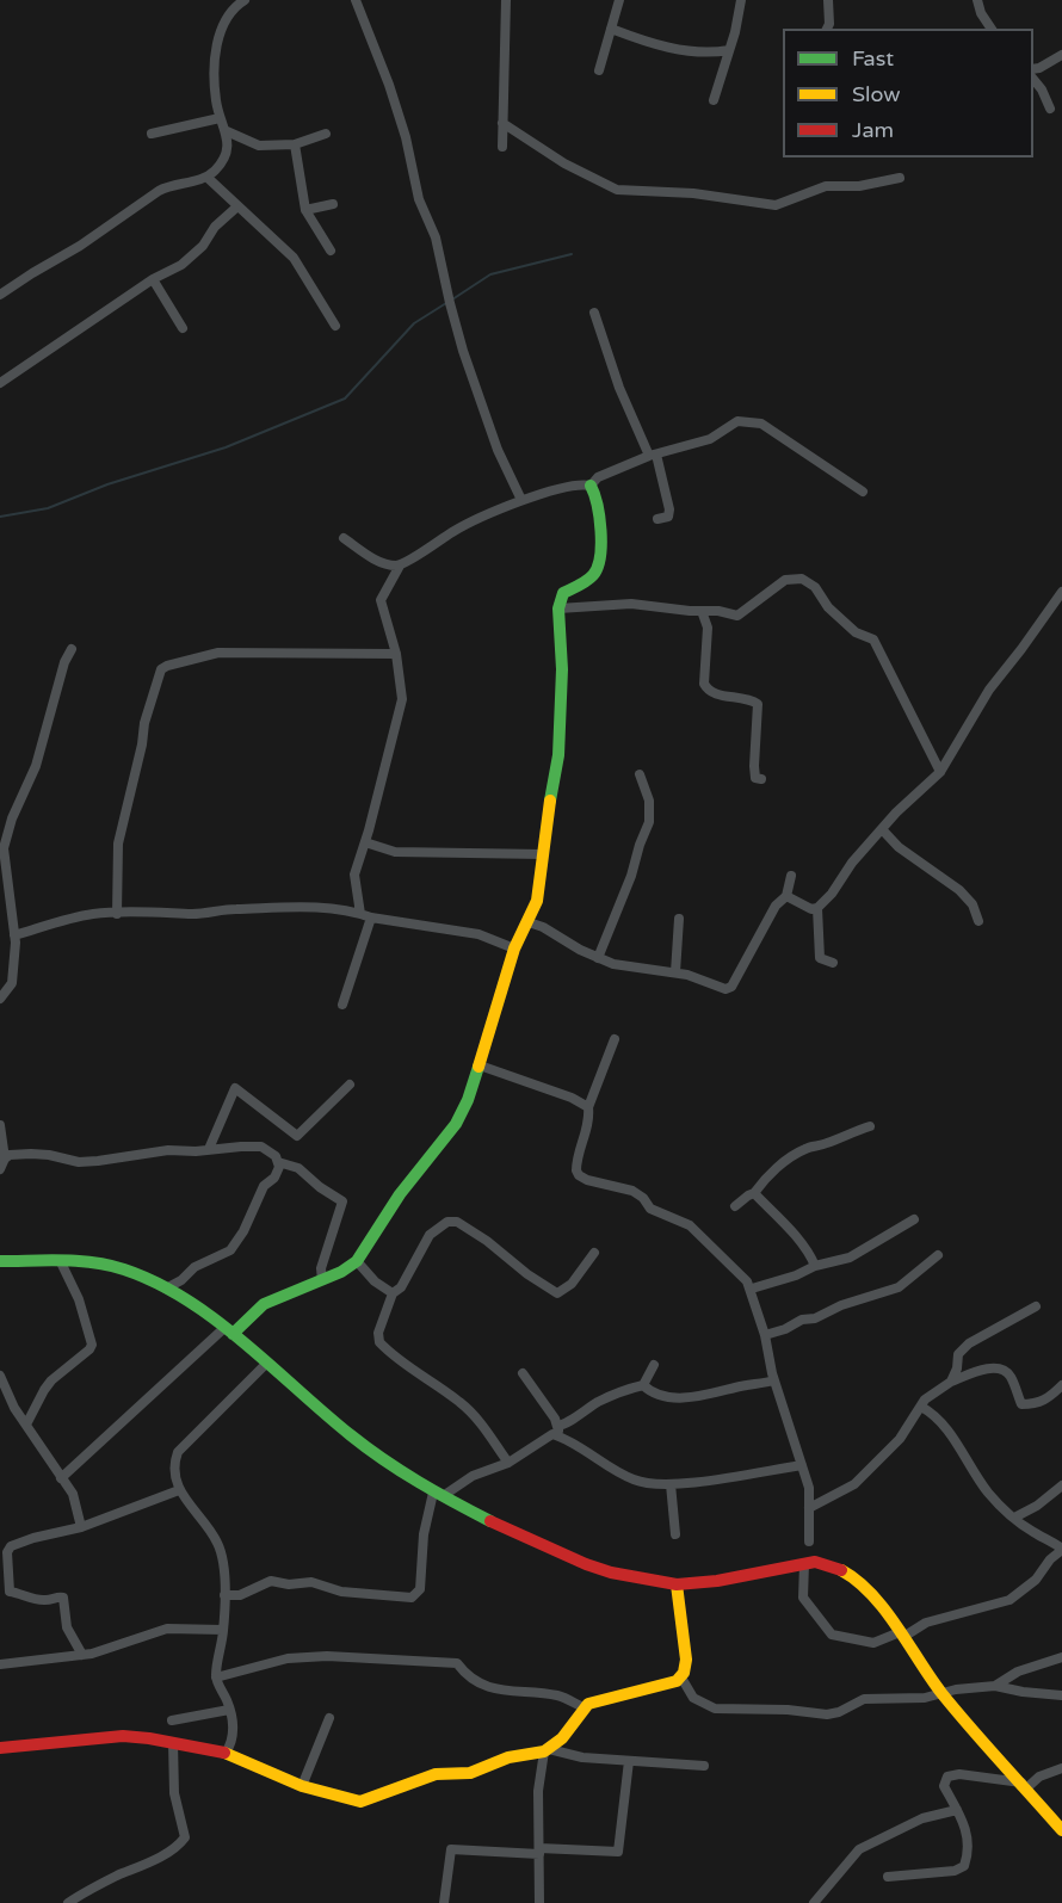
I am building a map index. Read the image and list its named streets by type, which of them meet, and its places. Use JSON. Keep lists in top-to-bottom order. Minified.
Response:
{"legend":["Fast","Slow","Jam"]}
